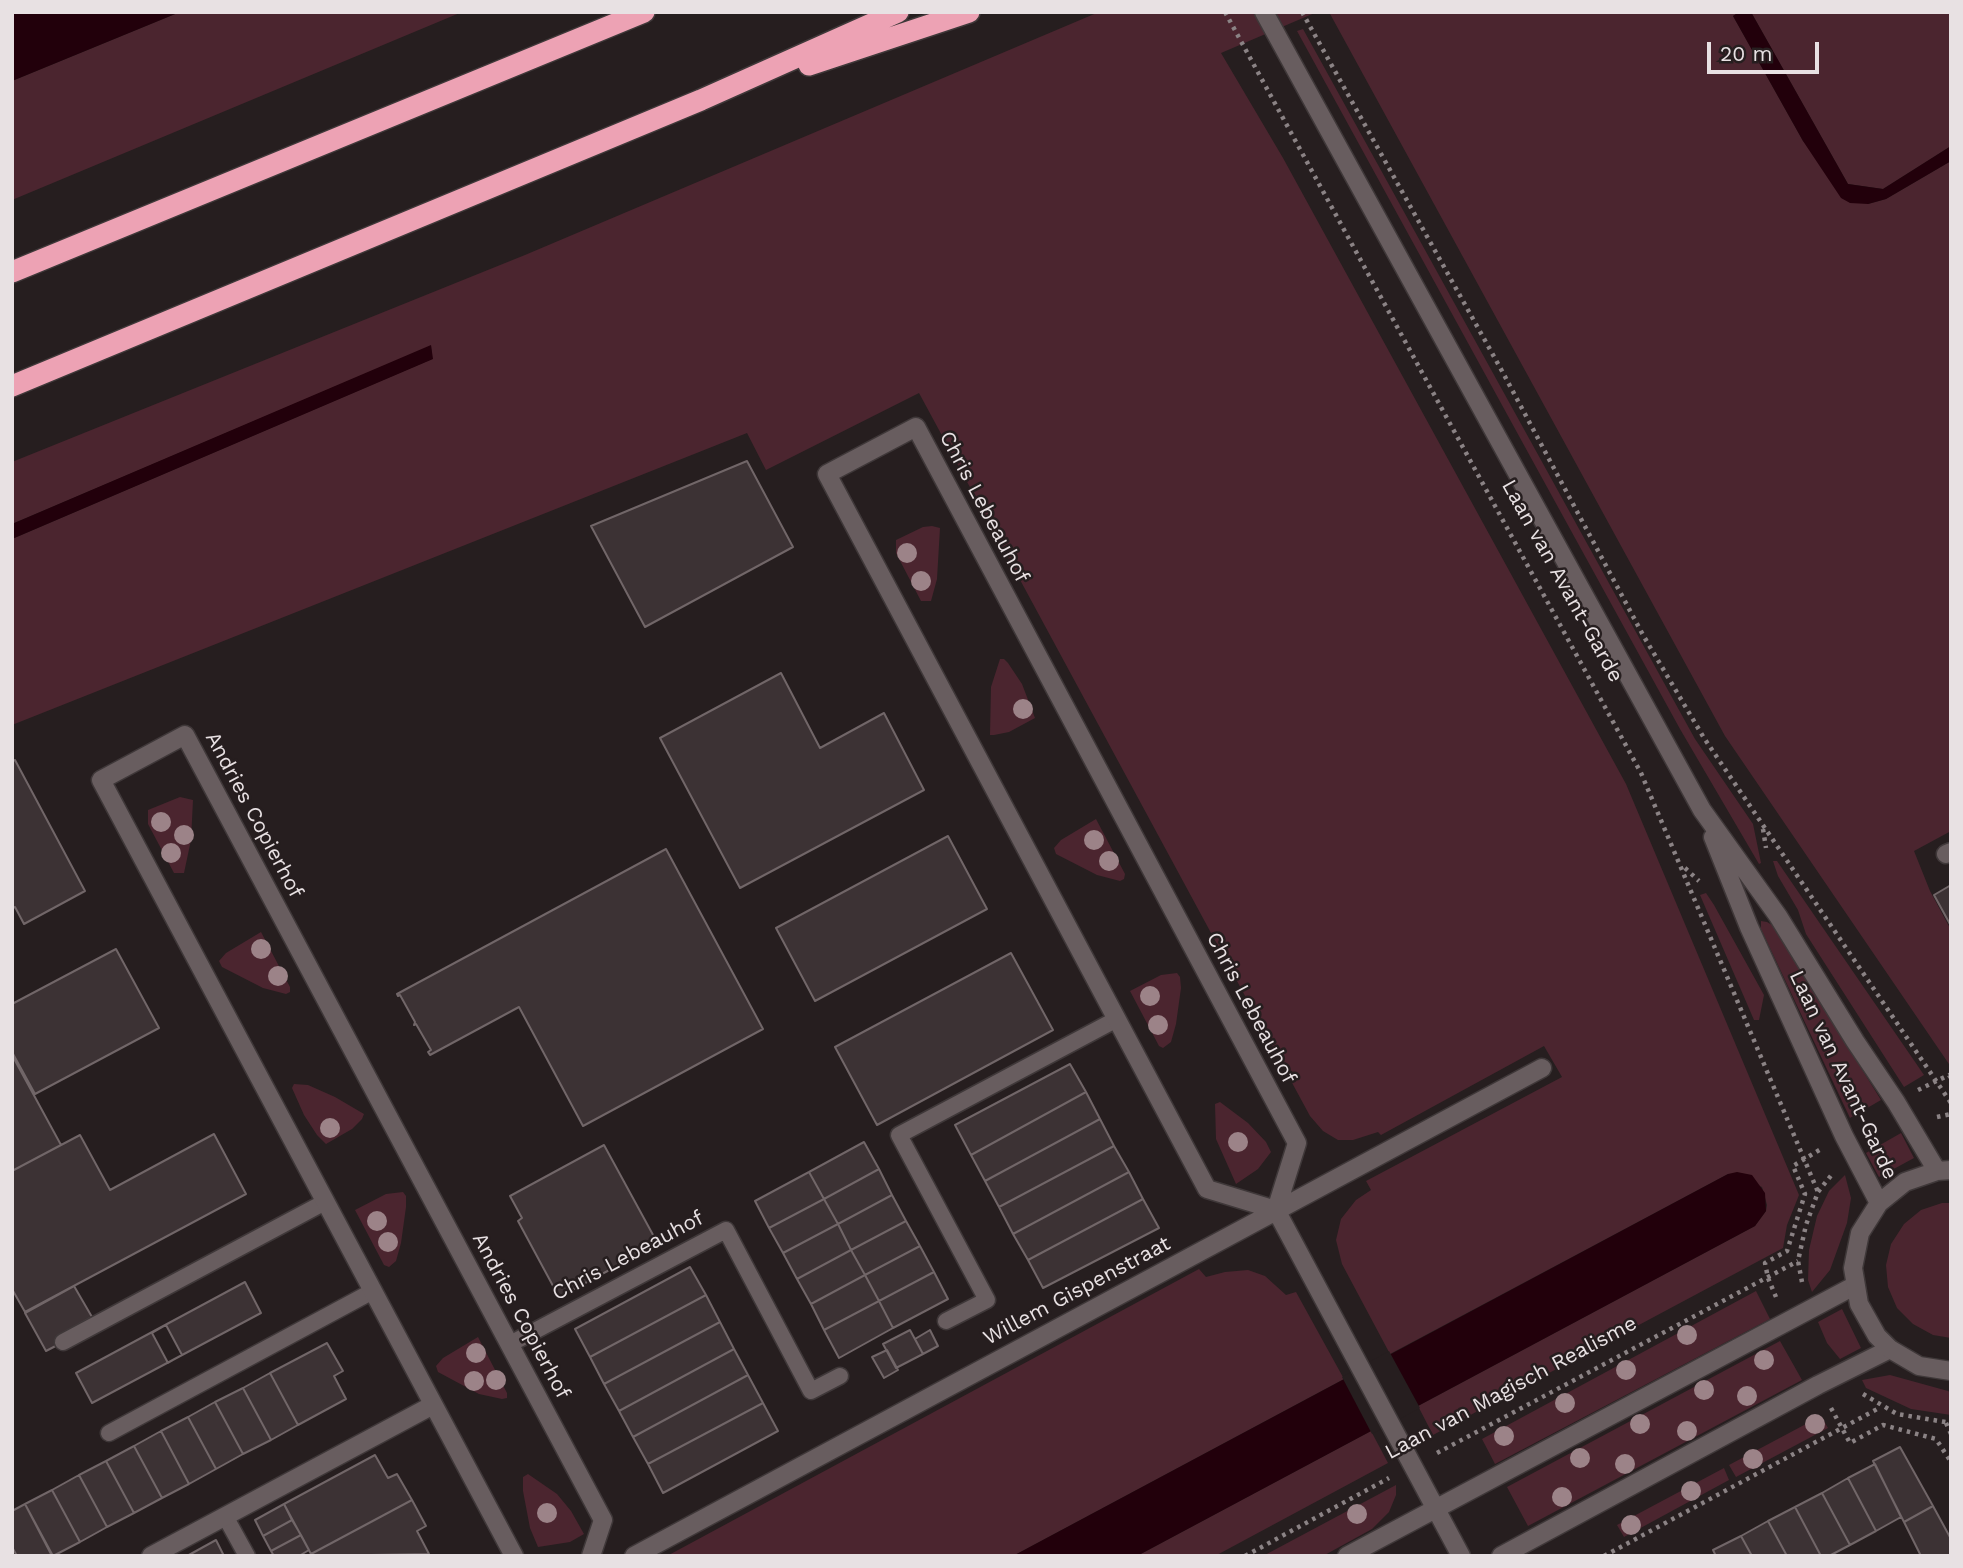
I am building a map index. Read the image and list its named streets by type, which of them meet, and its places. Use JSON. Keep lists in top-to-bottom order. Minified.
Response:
{"streets":{"street":["Chris Lebeauhof","Laan van Avant-Garde","Andries Copierhof","Willem Gispenstraat"],"path":["Laan van Magisch Realisme"]},"crossings":[["Chris Lebeauhof","Andries Copierhof"],["Chris Lebeauhof","Willem Gispenstraat"]],"scale_bar":"20 m"}
